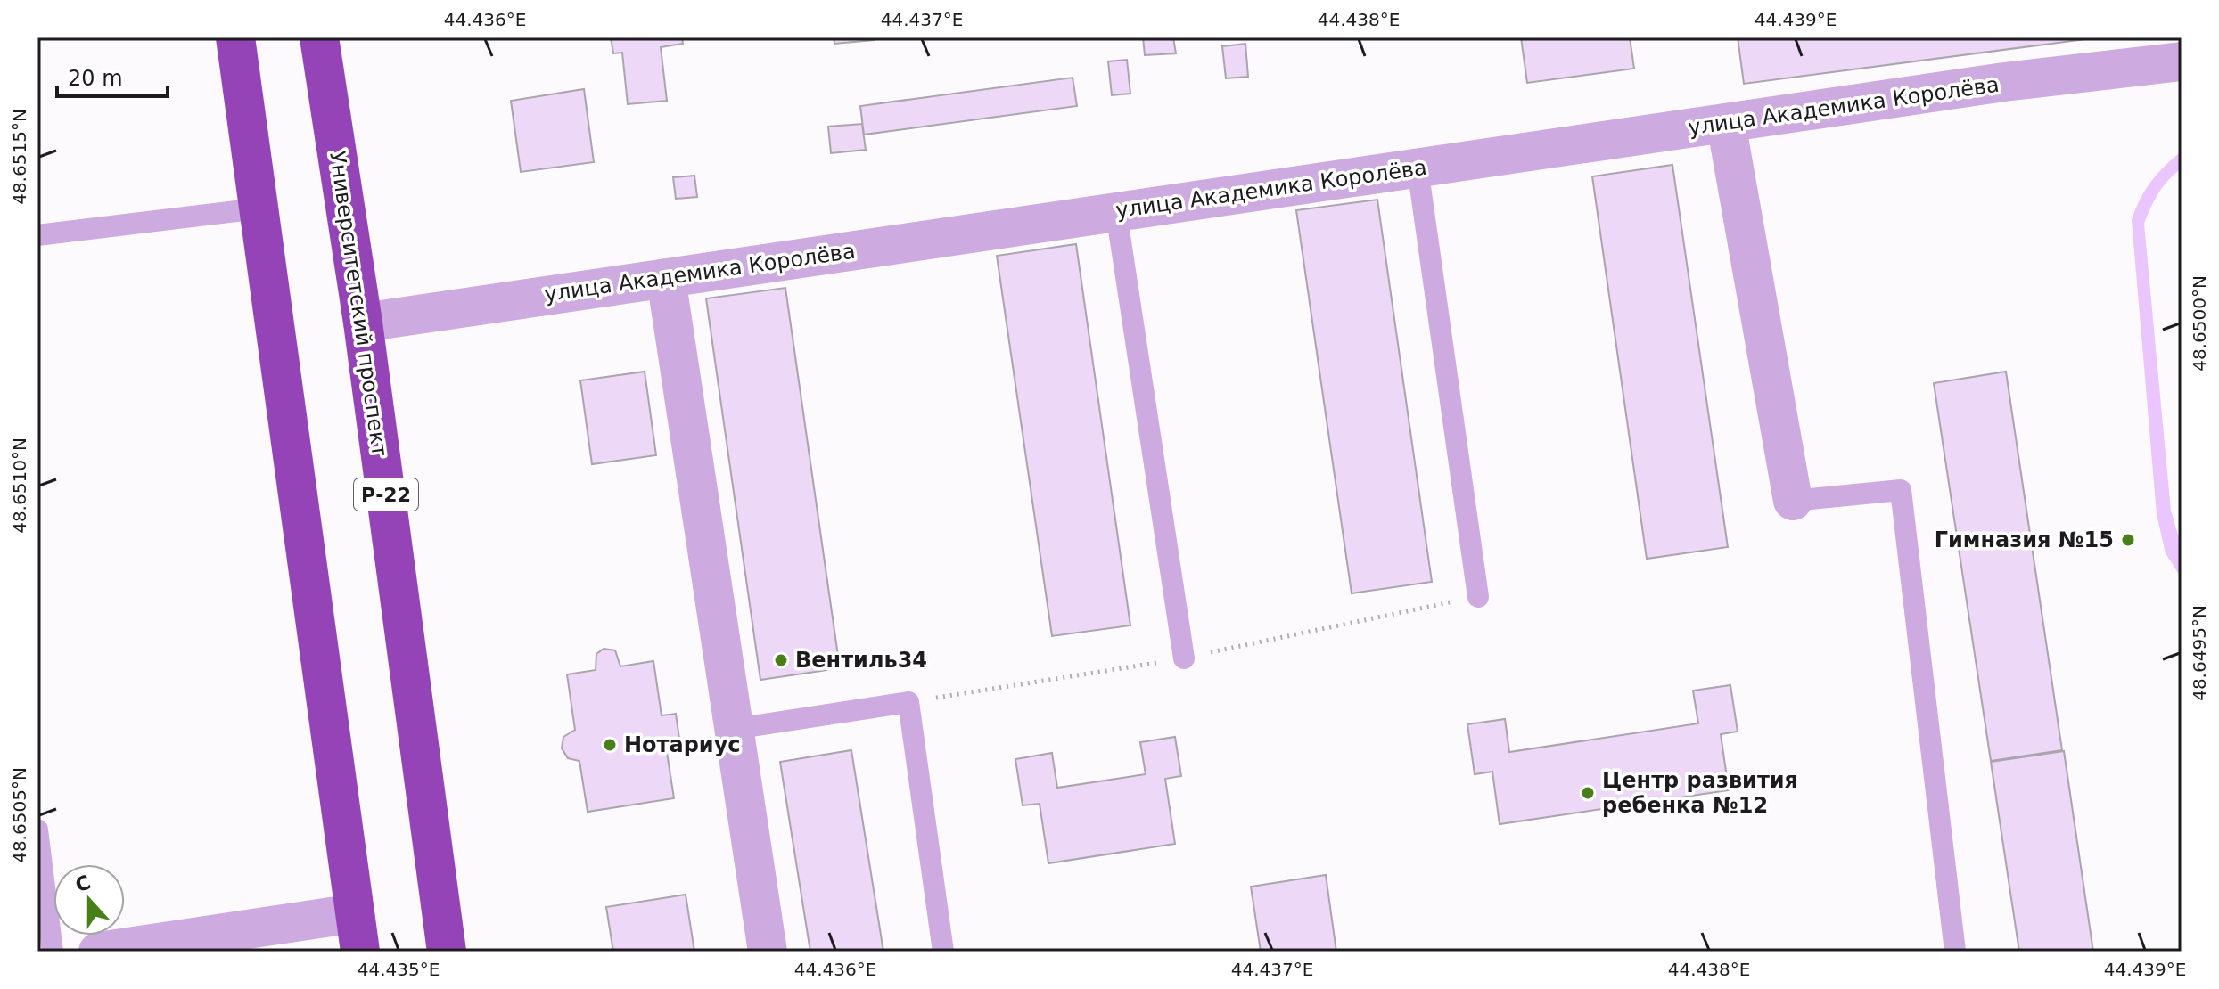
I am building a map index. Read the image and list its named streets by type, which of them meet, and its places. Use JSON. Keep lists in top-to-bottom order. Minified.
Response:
{"streets":{"highway":["Университетский проспект","Р-22"],"street":["улица Академика Королёва"]},"crossings":[["улица Академика Королёва","Университетский проспект"]],"places":["Гимназия №15","Вентиль34","Нотариус","Центр развития ребенка №12"],"scale_bar":"20 m","north":"top","coordinates":["44.436°E","44.437°E","44.438°E","44.439°E","48.6515°N","48.6500°N","48.6510°N","48.6495°N","48.6505°N","44.435°E"]}
